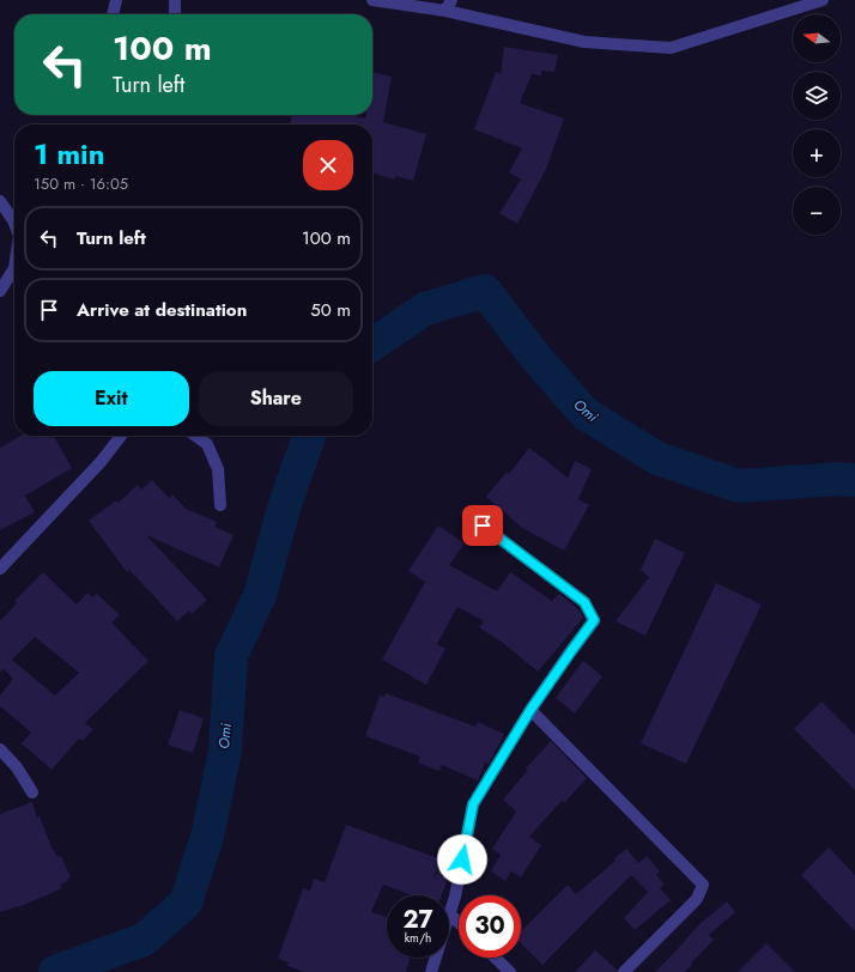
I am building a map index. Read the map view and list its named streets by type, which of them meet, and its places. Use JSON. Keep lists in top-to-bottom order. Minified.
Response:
{"water":["Omi"],"north":"left","page":{"map_buttons":["+","−"],"turn":["100 m","Turn left"],"heading":["1 min","150 m · 16:05"],"list":[{"name":"Turn left","value":"100 m"},{"name":"Arrive at destination","value":"50 m"}],"buttons":["Exit","Share"],"speed":"27 km/h","limit":"30"}}
